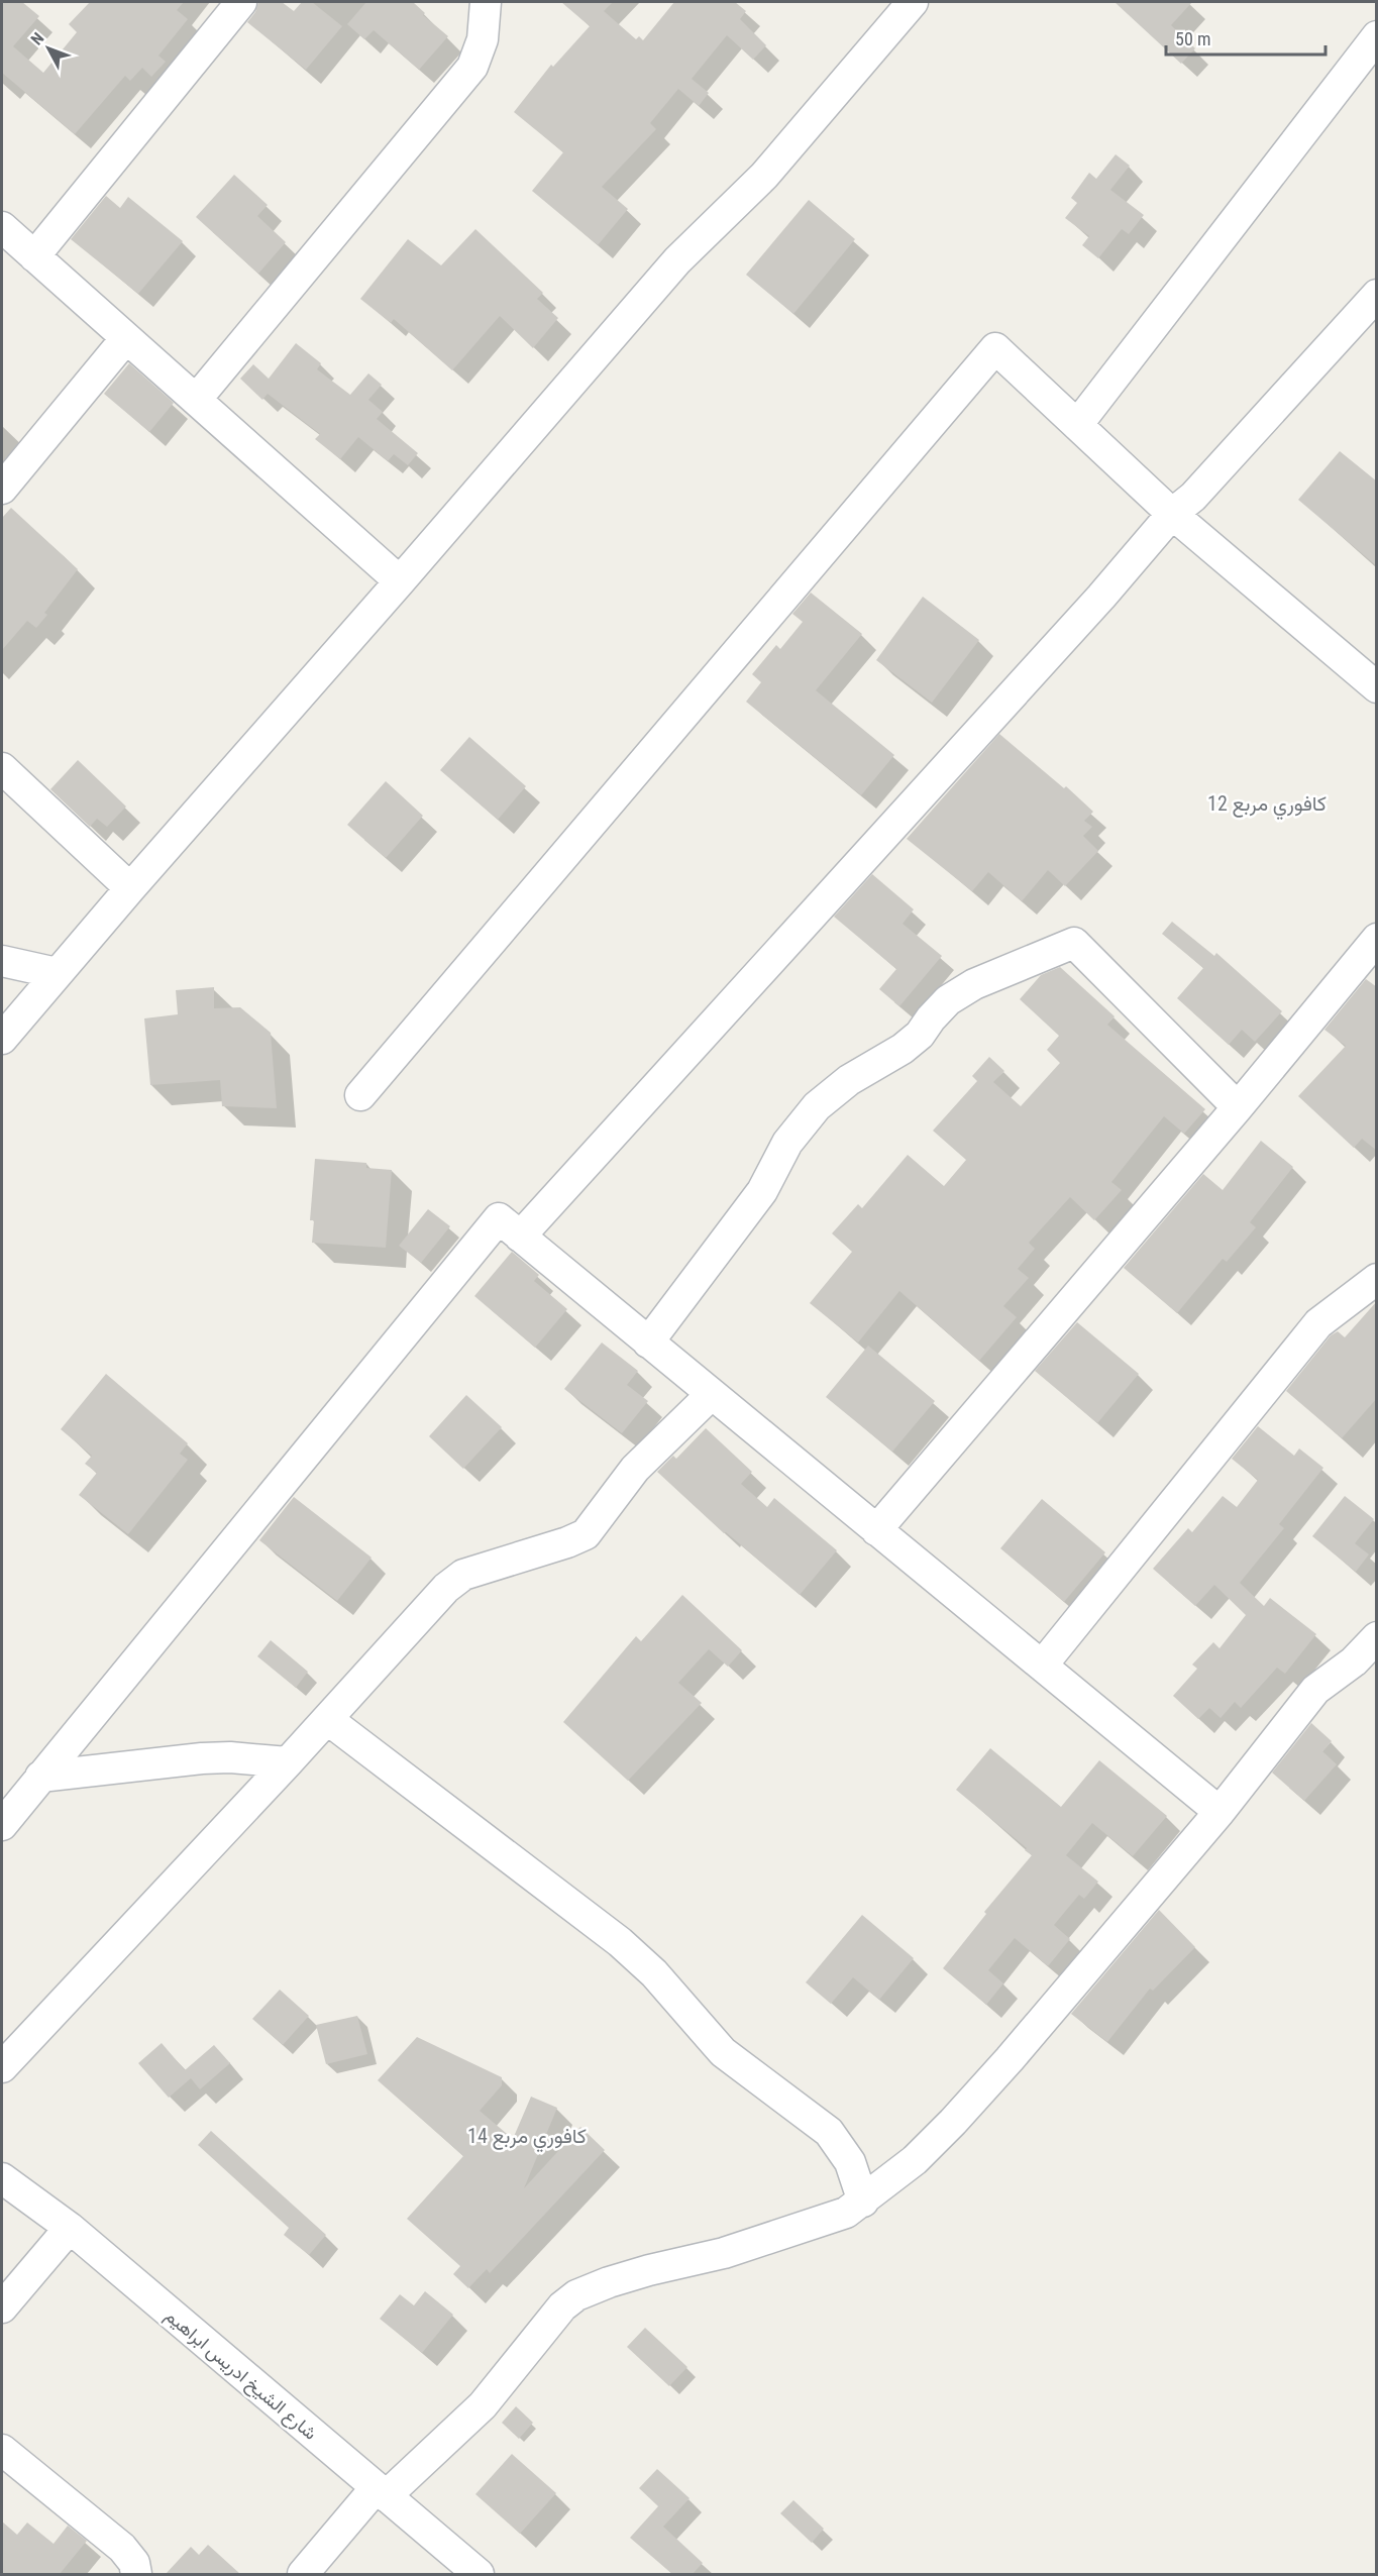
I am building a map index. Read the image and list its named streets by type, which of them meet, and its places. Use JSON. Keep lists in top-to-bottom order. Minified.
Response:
{"streets":{"street":["شارع الشيخ ادريس ابراهيم"]},"districts":["كافوري مربع 12","كافوري مربع 14"],"scale_bar":"50 m","north":"top left"}
